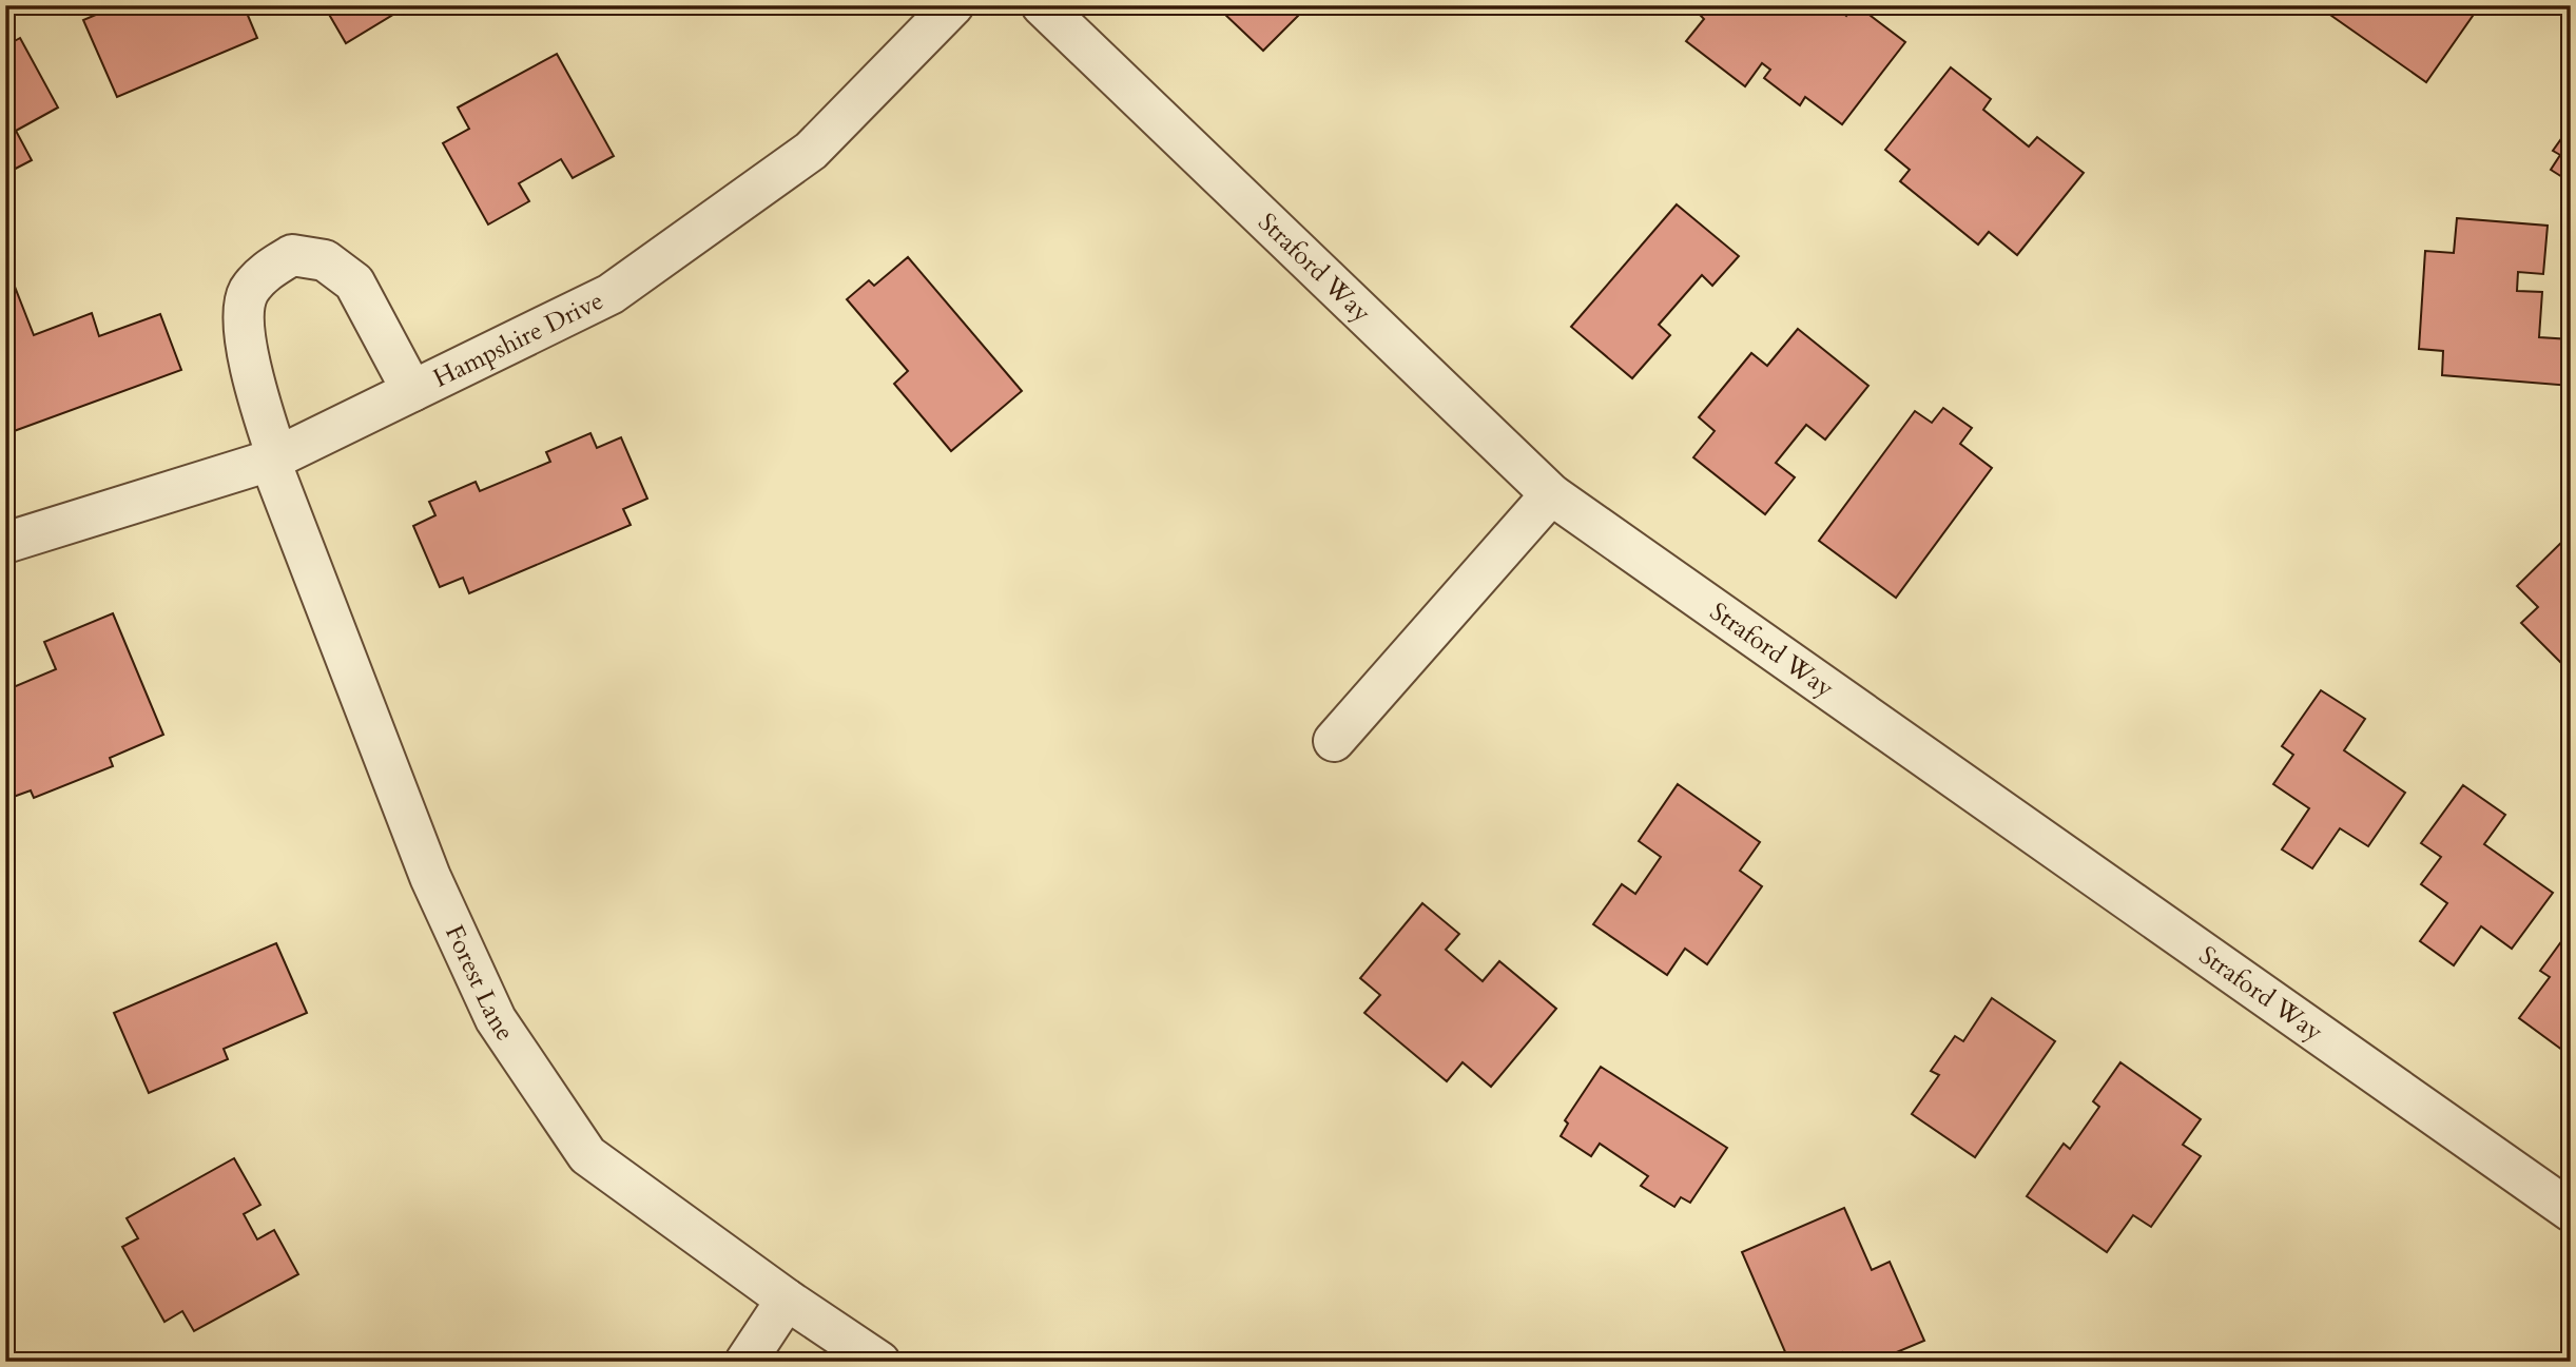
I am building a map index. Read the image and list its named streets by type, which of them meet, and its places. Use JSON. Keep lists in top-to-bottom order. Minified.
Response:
{"streets":{"street":["Straford Way","Hampshire Drive","Forest Lane"]},"crossings":[["Hampshire Drive","Forest Lane"]]}
